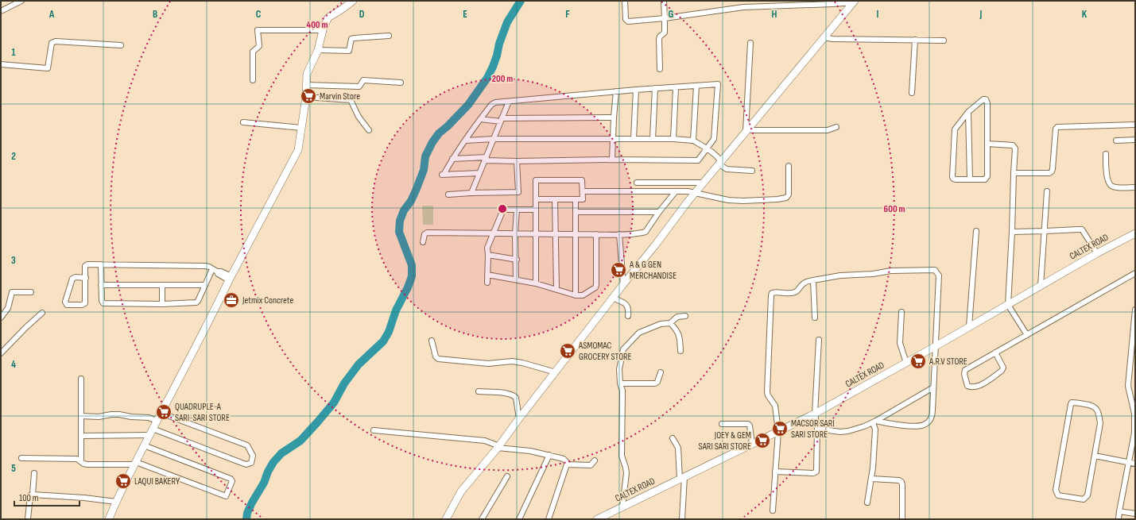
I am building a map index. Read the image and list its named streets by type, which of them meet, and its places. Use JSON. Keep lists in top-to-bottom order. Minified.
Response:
{"streets":{"street":["CALTEX ROAD"]},"places":{"supermarket":["Marvin Store","A & G GEN MERCHANDISE","ASMOMAC GROCERY STORE","A.R.V STORE","QUADRUPLE-A SARI-SARI STORE","MACSOR SARI SARI STORE","JOEY & GEM SARI SARI STORE","LAQUI BAKERY"],"office":["Jetmix Concrete"]},"scale_bar":"100 m","grid":{"columns":["A","B","C","D","E","F","G","H","I","J","K"],"rows":["1","2","3","4","5"]},"rings":["400 m","200 m","600 m"]}
